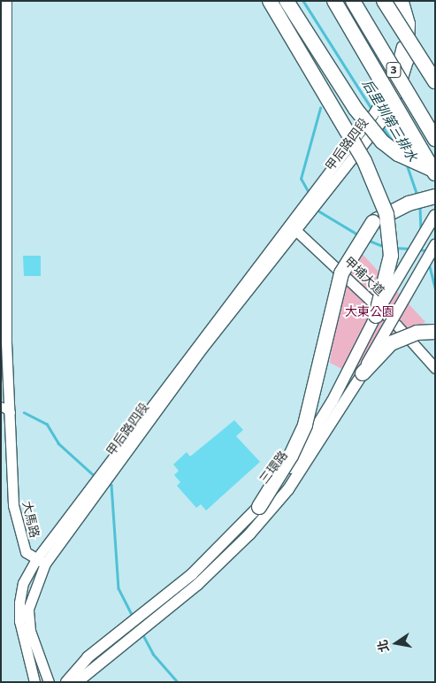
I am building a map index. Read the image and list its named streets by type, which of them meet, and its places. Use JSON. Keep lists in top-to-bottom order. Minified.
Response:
{"streets":{"highway":["3"],"main road":["三環路"],"street":["甲后路四段","甲埔大道","大馬路"]},"crossings":[["甲后路四段","甲埔大道"],["甲后路四段","大馬路"]],"water":["后里圳第三排水"],"parks":["大東公園"],"north":"left"}
